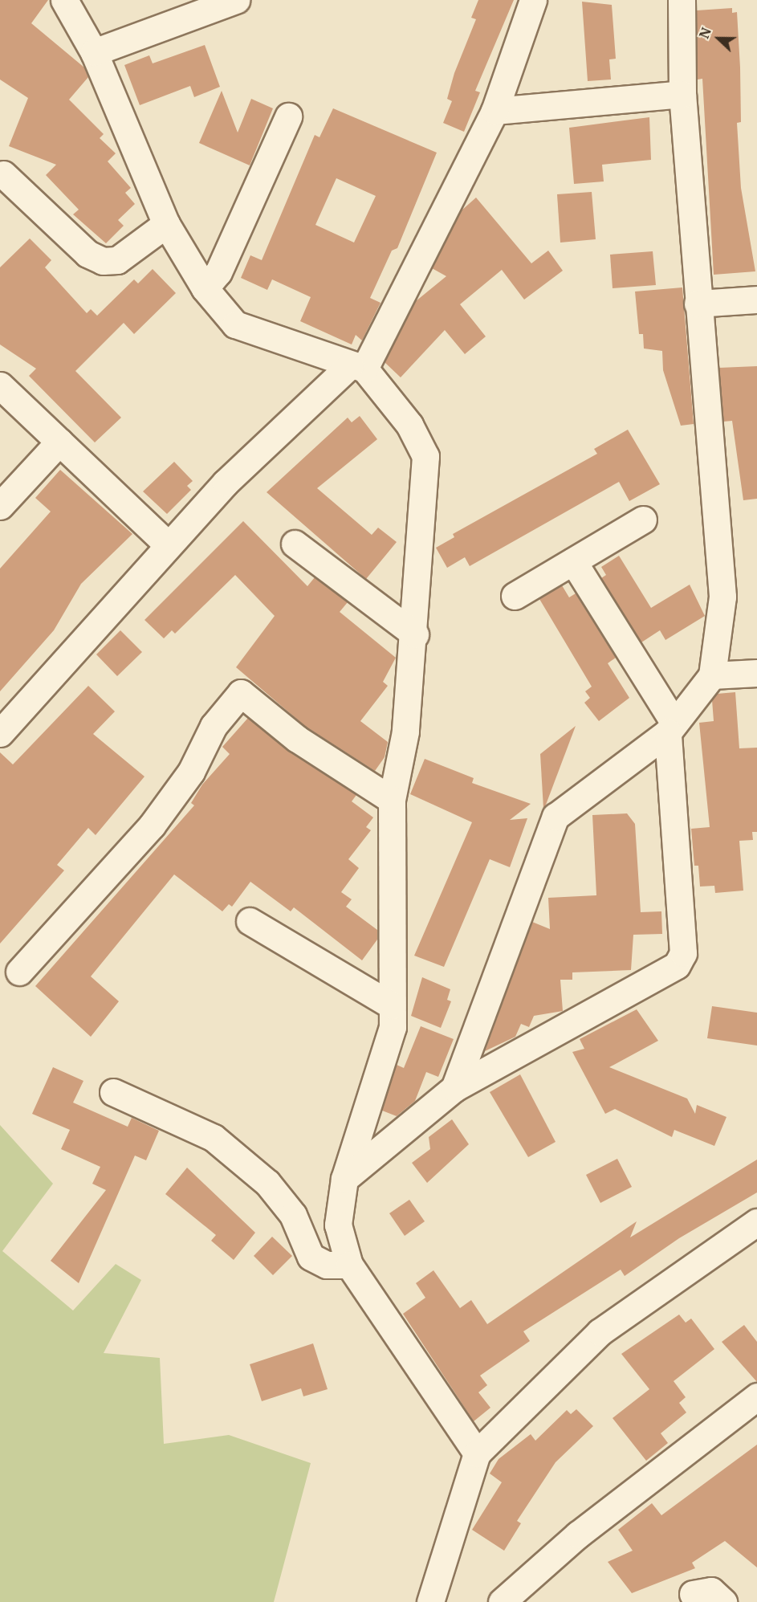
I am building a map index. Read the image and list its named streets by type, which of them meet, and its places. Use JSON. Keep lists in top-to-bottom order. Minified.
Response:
{"north":"left"}
